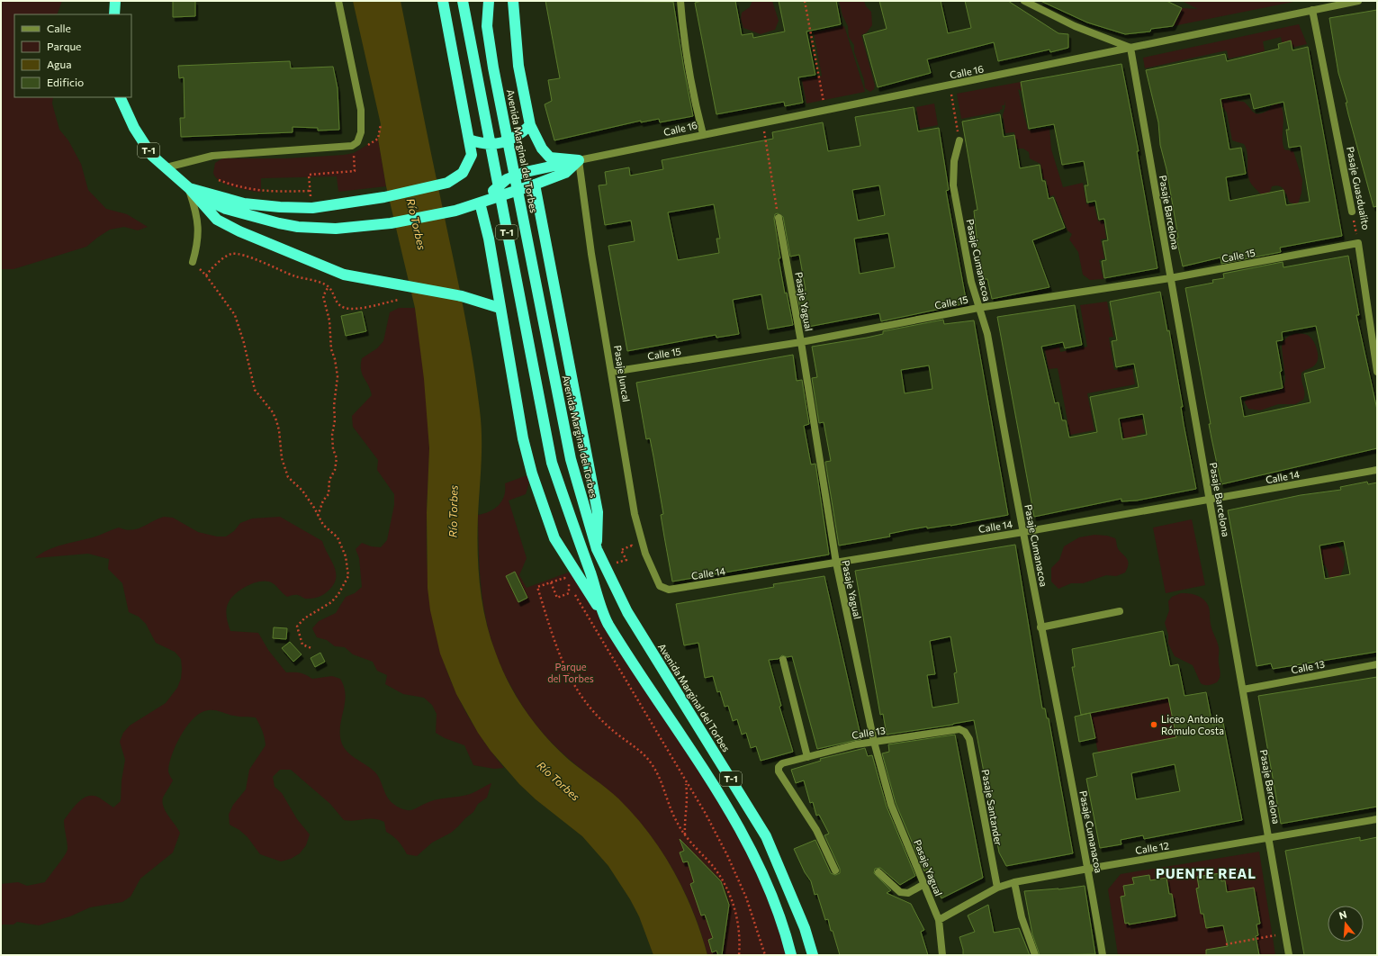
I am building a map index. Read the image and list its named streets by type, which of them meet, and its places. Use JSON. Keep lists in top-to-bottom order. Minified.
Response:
{"streets":{"highway":["T-1","Avenida Marginal del Torbes"],"street":["Calle 16","Pasaje Guasdualito","Pasaje Barcelona","Calle 15","Pasaje Cumanacoa","Pasaje Yagual","Pasaje Juncal","Calle 14","Calle 13","Pasaje Santander","Calle 12"]},"crossings":[["Calle 16","Pasaje Guasdualito"],["Calle 16","Pasaje Barcelona"],["Calle 16","Pasaje Juncal"],["Pasaje Guasdualito","Calle 15"],["Pasaje Barcelona","Calle 15"],["Pasaje Barcelona","Calle 14"],["Pasaje Barcelona","Calle 13"],["Pasaje Barcelona","Calle 12"],["Calle 15","Pasaje Cumanacoa"],["Calle 15","Pasaje Yagual"],["Calle 15","Pasaje Juncal"],["Pasaje Cumanacoa","Calle 14"],["Pasaje Cumanacoa","Calle 12"],["Pasaje Yagual","Calle 14"],["Pasaje Yagual","Calle 13"],["Pasaje Yagual","Calle 12"],["Pasaje Juncal","Calle 14"],["Calle 13","Pasaje Santander"],["Pasaje Santander","Calle 12"]],"districts":["PUENTE REAL"],"water":["Río Torbes"],"parks":["Parque del Torbes"],"places":["Liceo Antonio Rómulo Costa"],"legend":["Calle","Parque","Agua","Edificio"],"north":"top"}
